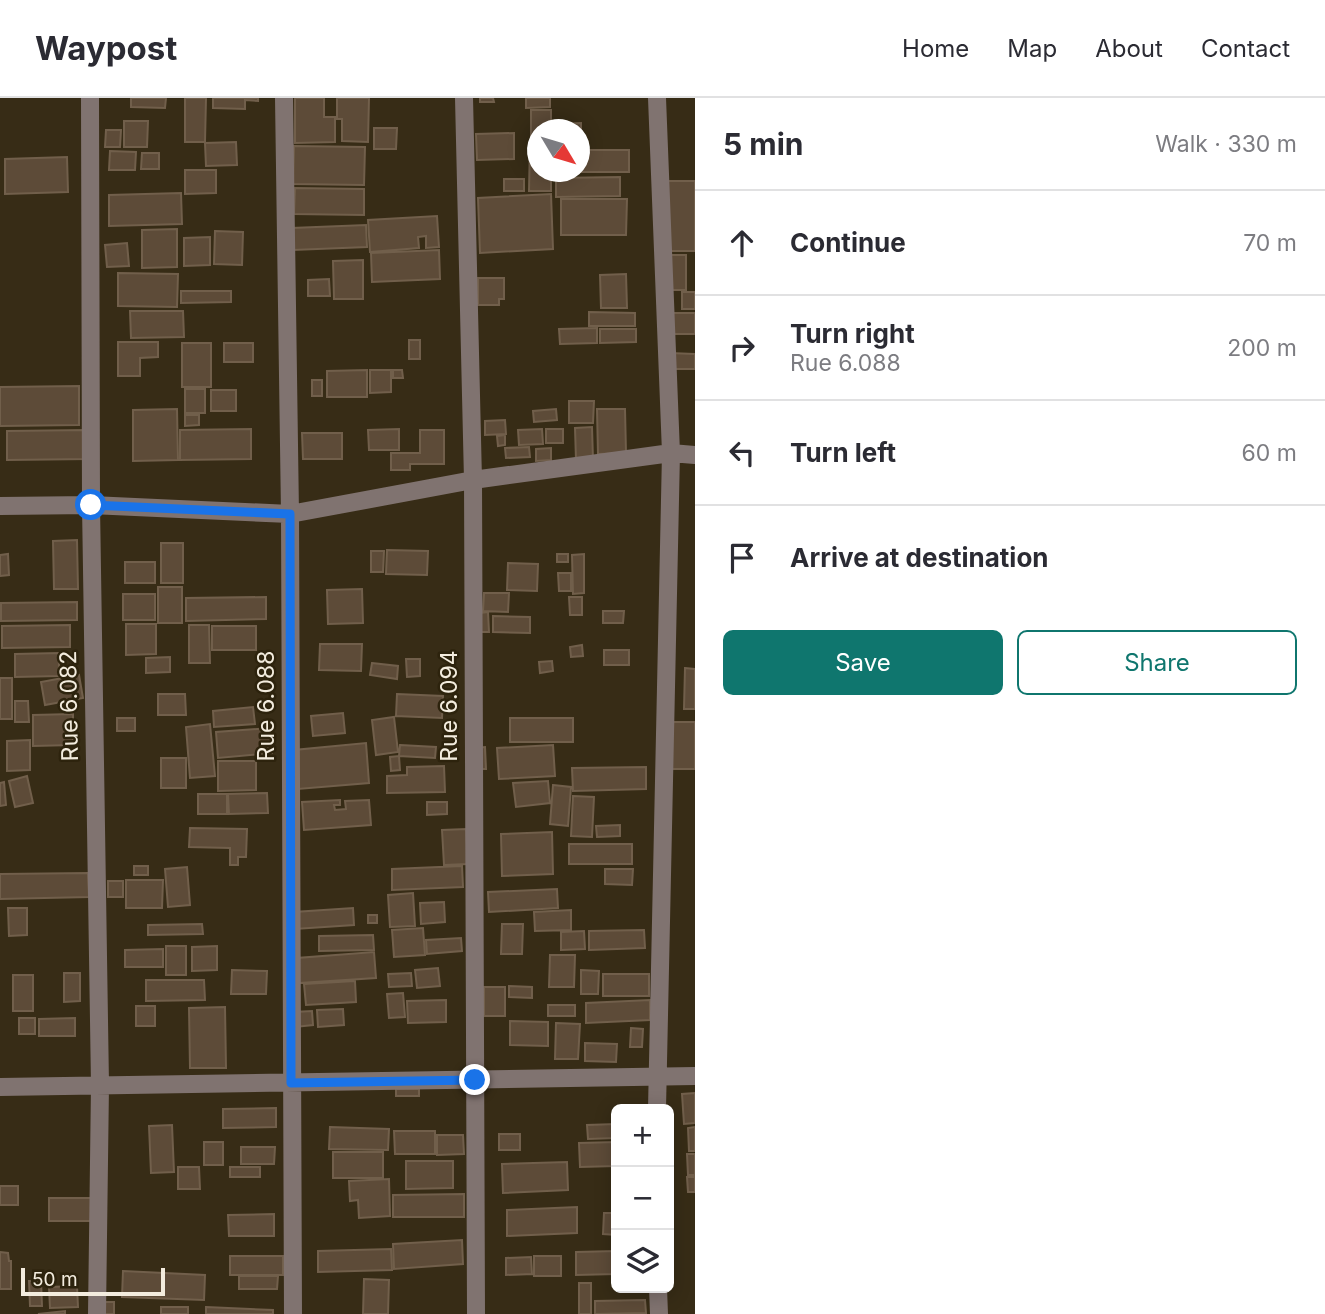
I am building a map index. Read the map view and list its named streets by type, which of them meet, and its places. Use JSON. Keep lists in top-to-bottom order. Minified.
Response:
{"streets":{"street":["Rue 6.082","Rue 6.088","Rue 6.094"]},"scale_bar":"50 m","north":"bottom right","page":{"header":"Waypost","nav":["Home","Map","About","Contact"],"heading":["5 min","Walk · 330 m"],"list":[["Continue","70 m"],["Turn right","Rue 6.088","200 m"],["Turn left","60 m"],"Arrive at destination"],"buttons":["Save","Share"],"map_buttons":["+","−"],"scale":"50 m"}}
